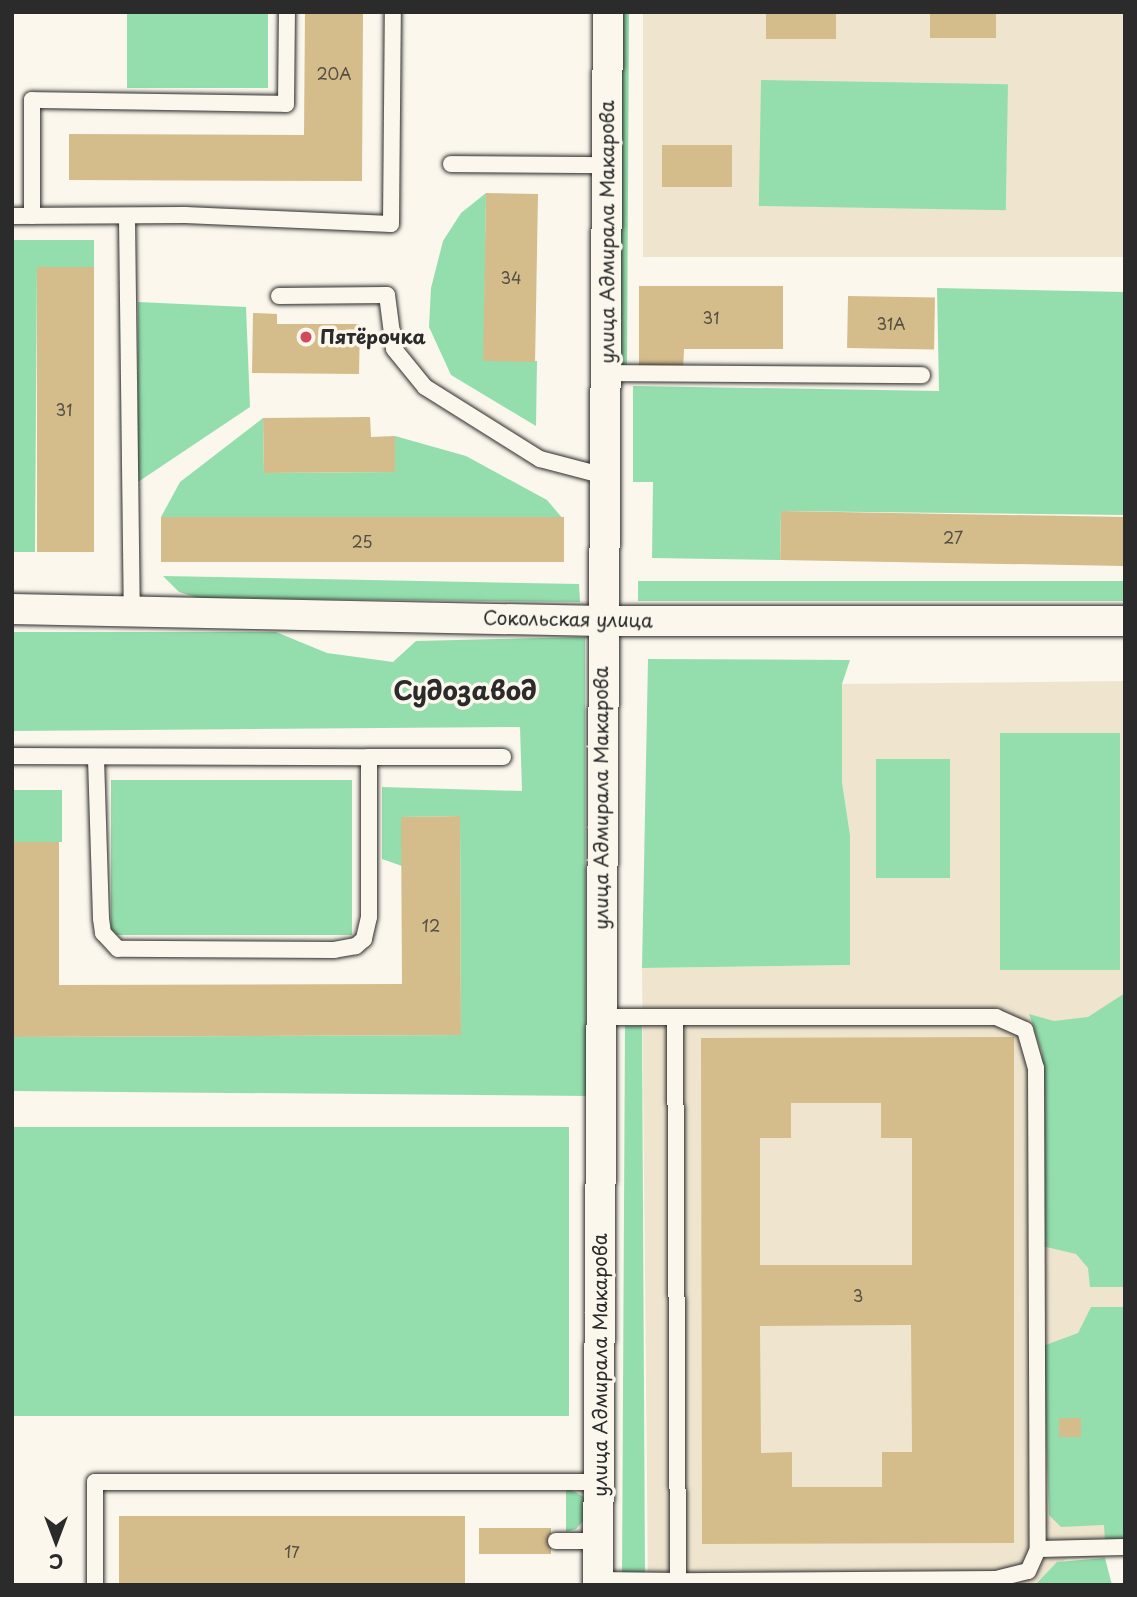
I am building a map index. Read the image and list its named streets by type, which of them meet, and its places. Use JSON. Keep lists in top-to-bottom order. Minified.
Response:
{"streets":{"street":["улица Адмирала Макарова","Сокольская улица"]},"crossings":[["улица Адмирала Макарова","Сокольская улица"]],"districts":["Судозавод"],"places":["Пятёрочка"],"house_numbers":["20А","34","31","31А","31","27","25","12","3","17"],"north":"bottom"}
